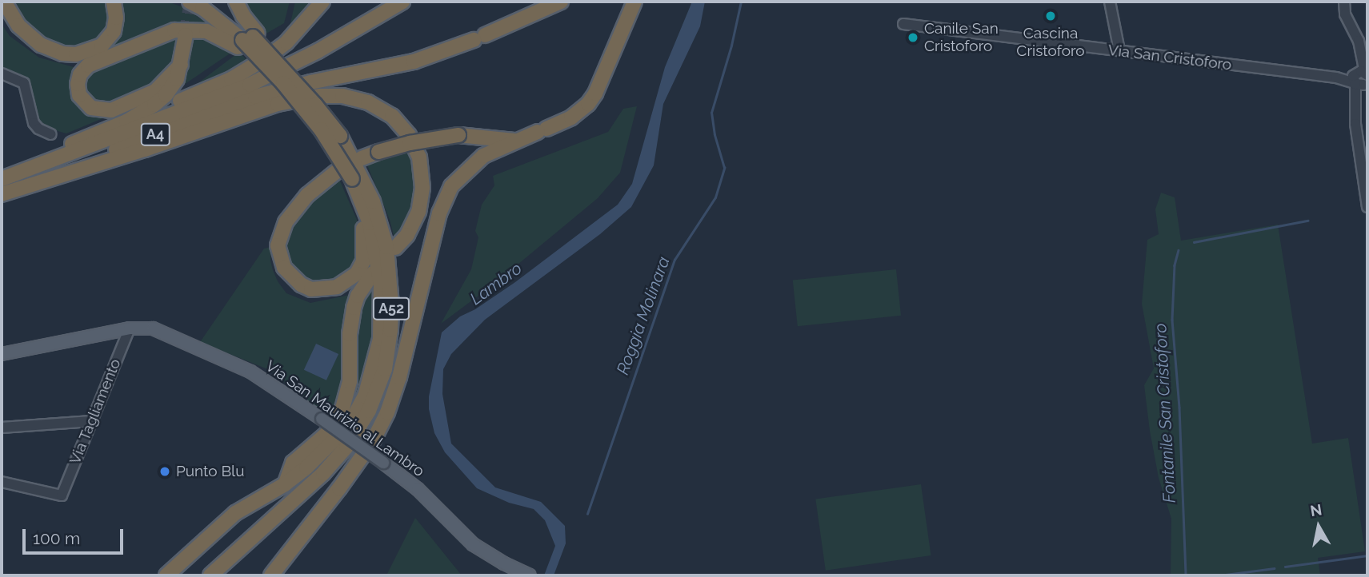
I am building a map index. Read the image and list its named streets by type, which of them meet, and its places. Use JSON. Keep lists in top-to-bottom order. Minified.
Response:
{"streets":{"highway":["A4","A52"],"main road":["Via San Maurizio al Lambro"],"street":["Via San Cristoforo","Via Tagliamento"]},"crossings":[["Via Tagliamento","Via San Maurizio al Lambro"]],"water":["Lambro","Roggia Molinara","Fontanile San Cristoforo"],"places":["Cascina Cristoforo","Canile San Cristoforo","Punto Blu"],"scale_bar":"100 m","north":"top"}
